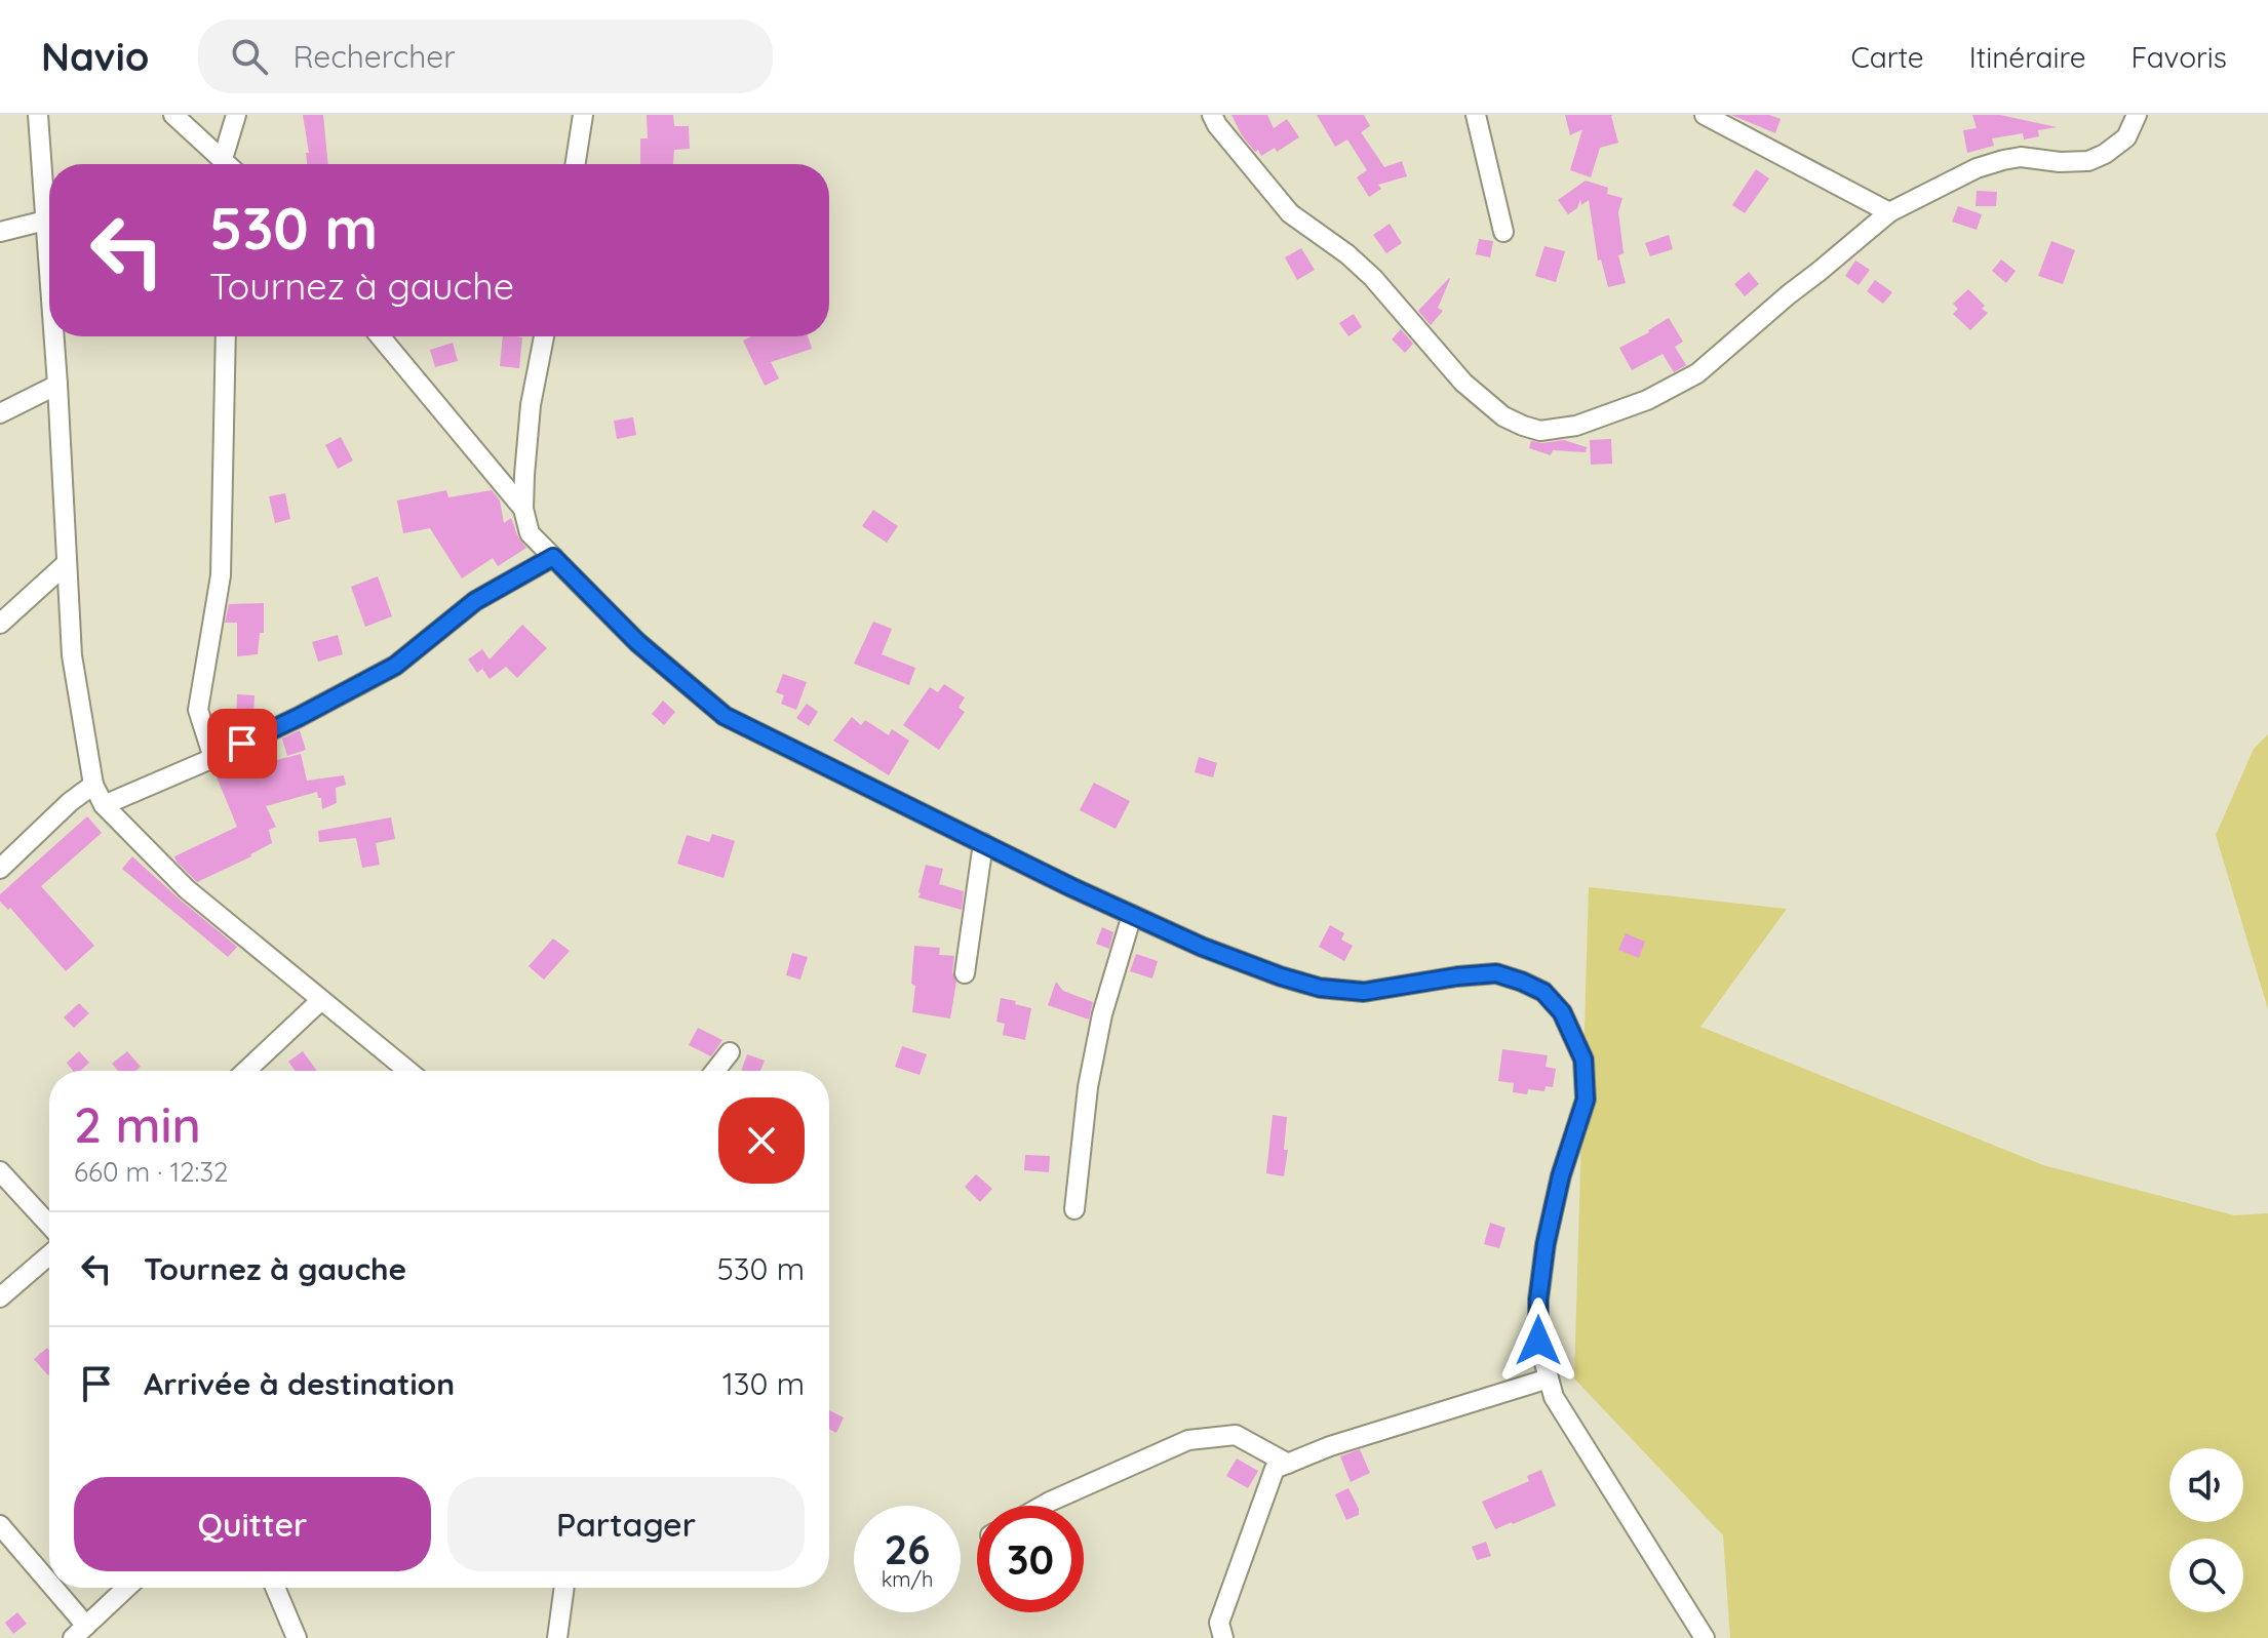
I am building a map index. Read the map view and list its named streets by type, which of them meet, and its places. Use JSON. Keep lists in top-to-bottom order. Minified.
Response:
{"page":{"header":"Navio","search":"Rechercher","nav":["Carte","Itinéraire","Favoris"],"turn":["530 m","Tournez à gauche"],"heading":["2 min","660 m · 12:32"],"list":[{"name":"Tournez à gauche","value":"530 m"},{"name":"Arrivée à destination","value":"130 m"}],"buttons":["Quitter","Partager"],"speed":"26 km/h","limit":"30"}}
